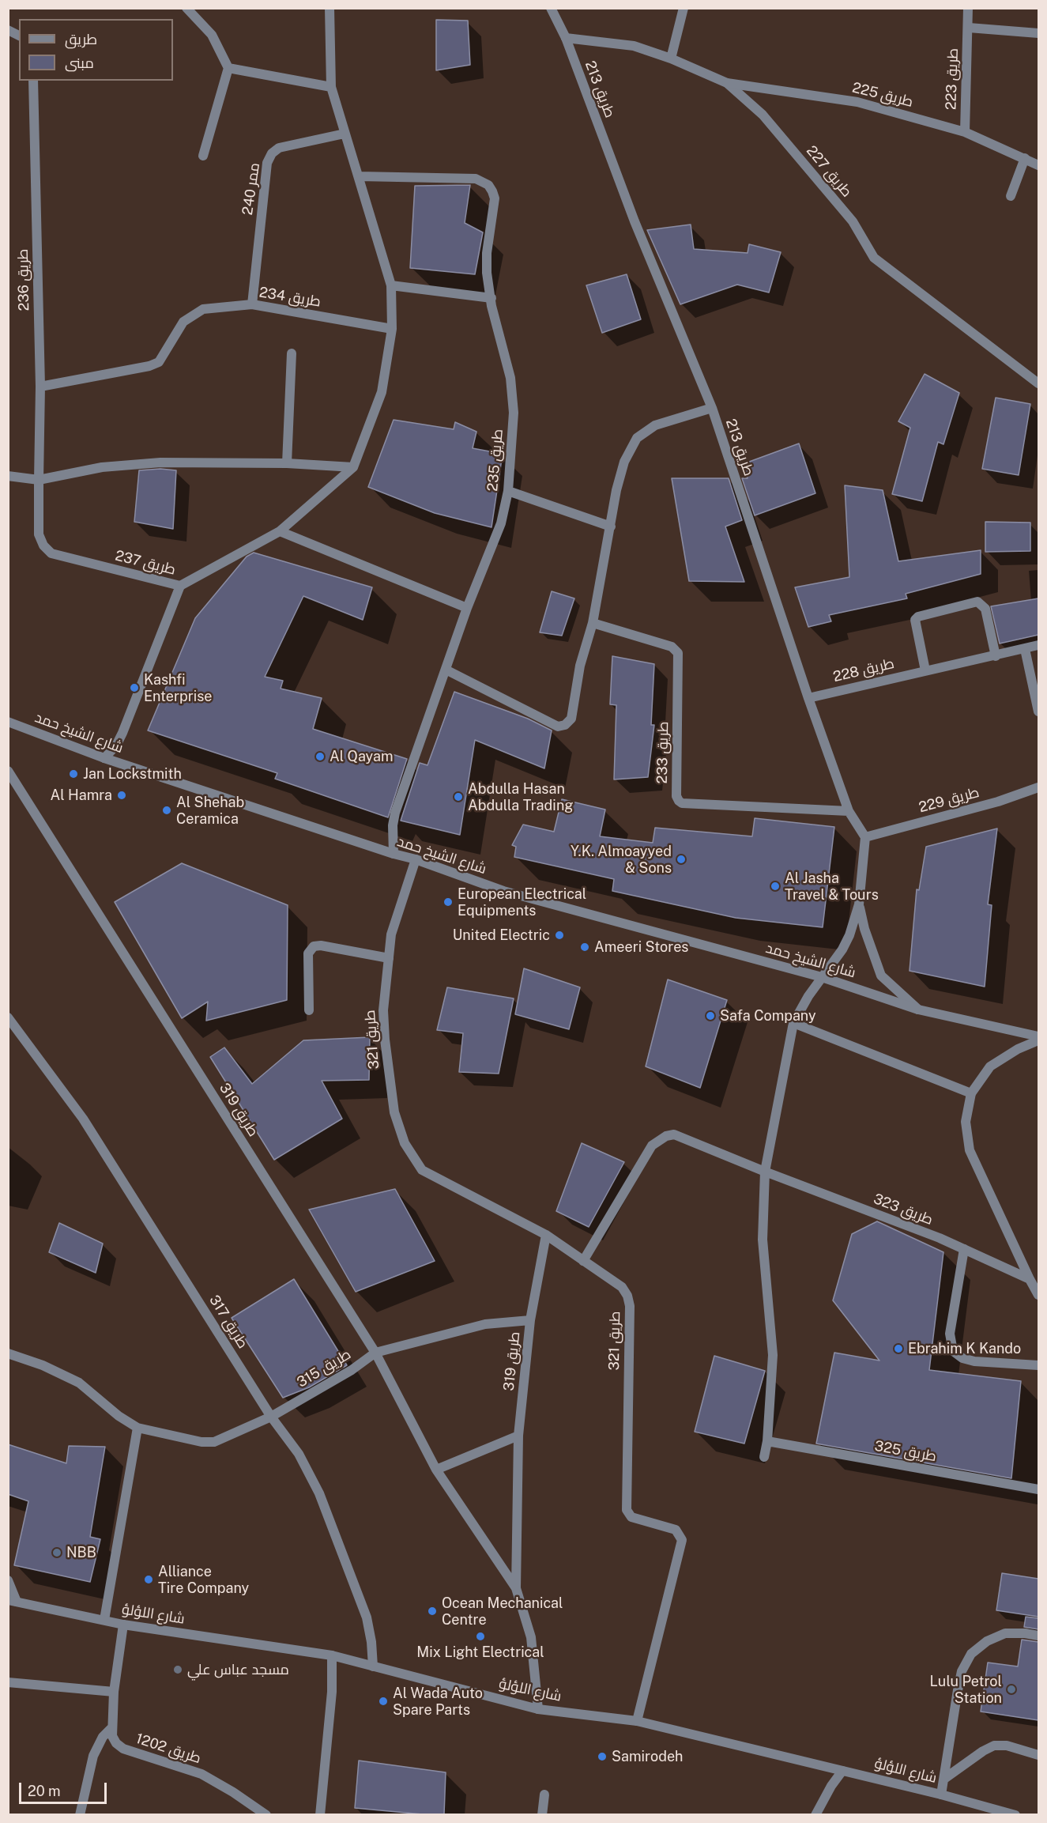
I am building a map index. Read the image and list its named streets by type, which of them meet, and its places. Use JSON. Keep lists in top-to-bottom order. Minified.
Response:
{"streets":{"street":["طريق 223","طريق 213","طريق 225","طريق 227","ممر 240","طريق 236","طريق 234","طريق 235","طريق 237","طريق 228","شارع الشيخ حمد","طريق 233","طريق 229","طريق 321","طريق 319","طريق 323","طريق 317","طريق 315","طريق 325","شارع اللؤلؤ","طريق 1202"]},"crossings":[["طريق 223","طريق 225"],["طريق 213","طريق 227"],["طريق 213","طريق 228"],["طريق 213","طريق 233"],["طريق 213","طريق 229"],["طريق 225","طريق 227"],["ممر 240","طريق 234"],["طريق 236","طريق 234"],["طريق 236","طريق 237"],["طريق 235","شارع الشيخ حمد"],["طريق 237","شارع الشيخ حمد"],["شارع الشيخ حمد","طريق 321"],["طريق 321","طريق 319"],["طريق 321","طريق 323"],["طريق 321","شارع اللؤلؤ"],["طريق 319","طريق 315"],["طريق 319","شارع اللؤلؤ"],["طريق 317","طريق 315"],["طريق 317","شارع اللؤلؤ"],["شارع اللؤلؤ","طريق 1202"]],"places":["Kashfi Enterprise","Al Qayam","Jan Lockstmith","Al Hamra","Abdulla Hasan Abdulla Trading","Al Shehab Ceramica","Y.K. Almoayyed & Sons","Al Jasha Travel & Tours","European Electrical Equipments","United Electric","Ameeri Stores","Safa Company","Ebrahim K Kando","NBB","Alliance Tire Company","Ocean Mechanical Centre","Mix Light Electrical","مسجد عباس علي","Lulu Petrol Station","Al Wada Auto Spare Parts","Samirodeh"],"legend":["طريق","مبنى"],"scale_bar":"20 m"}
